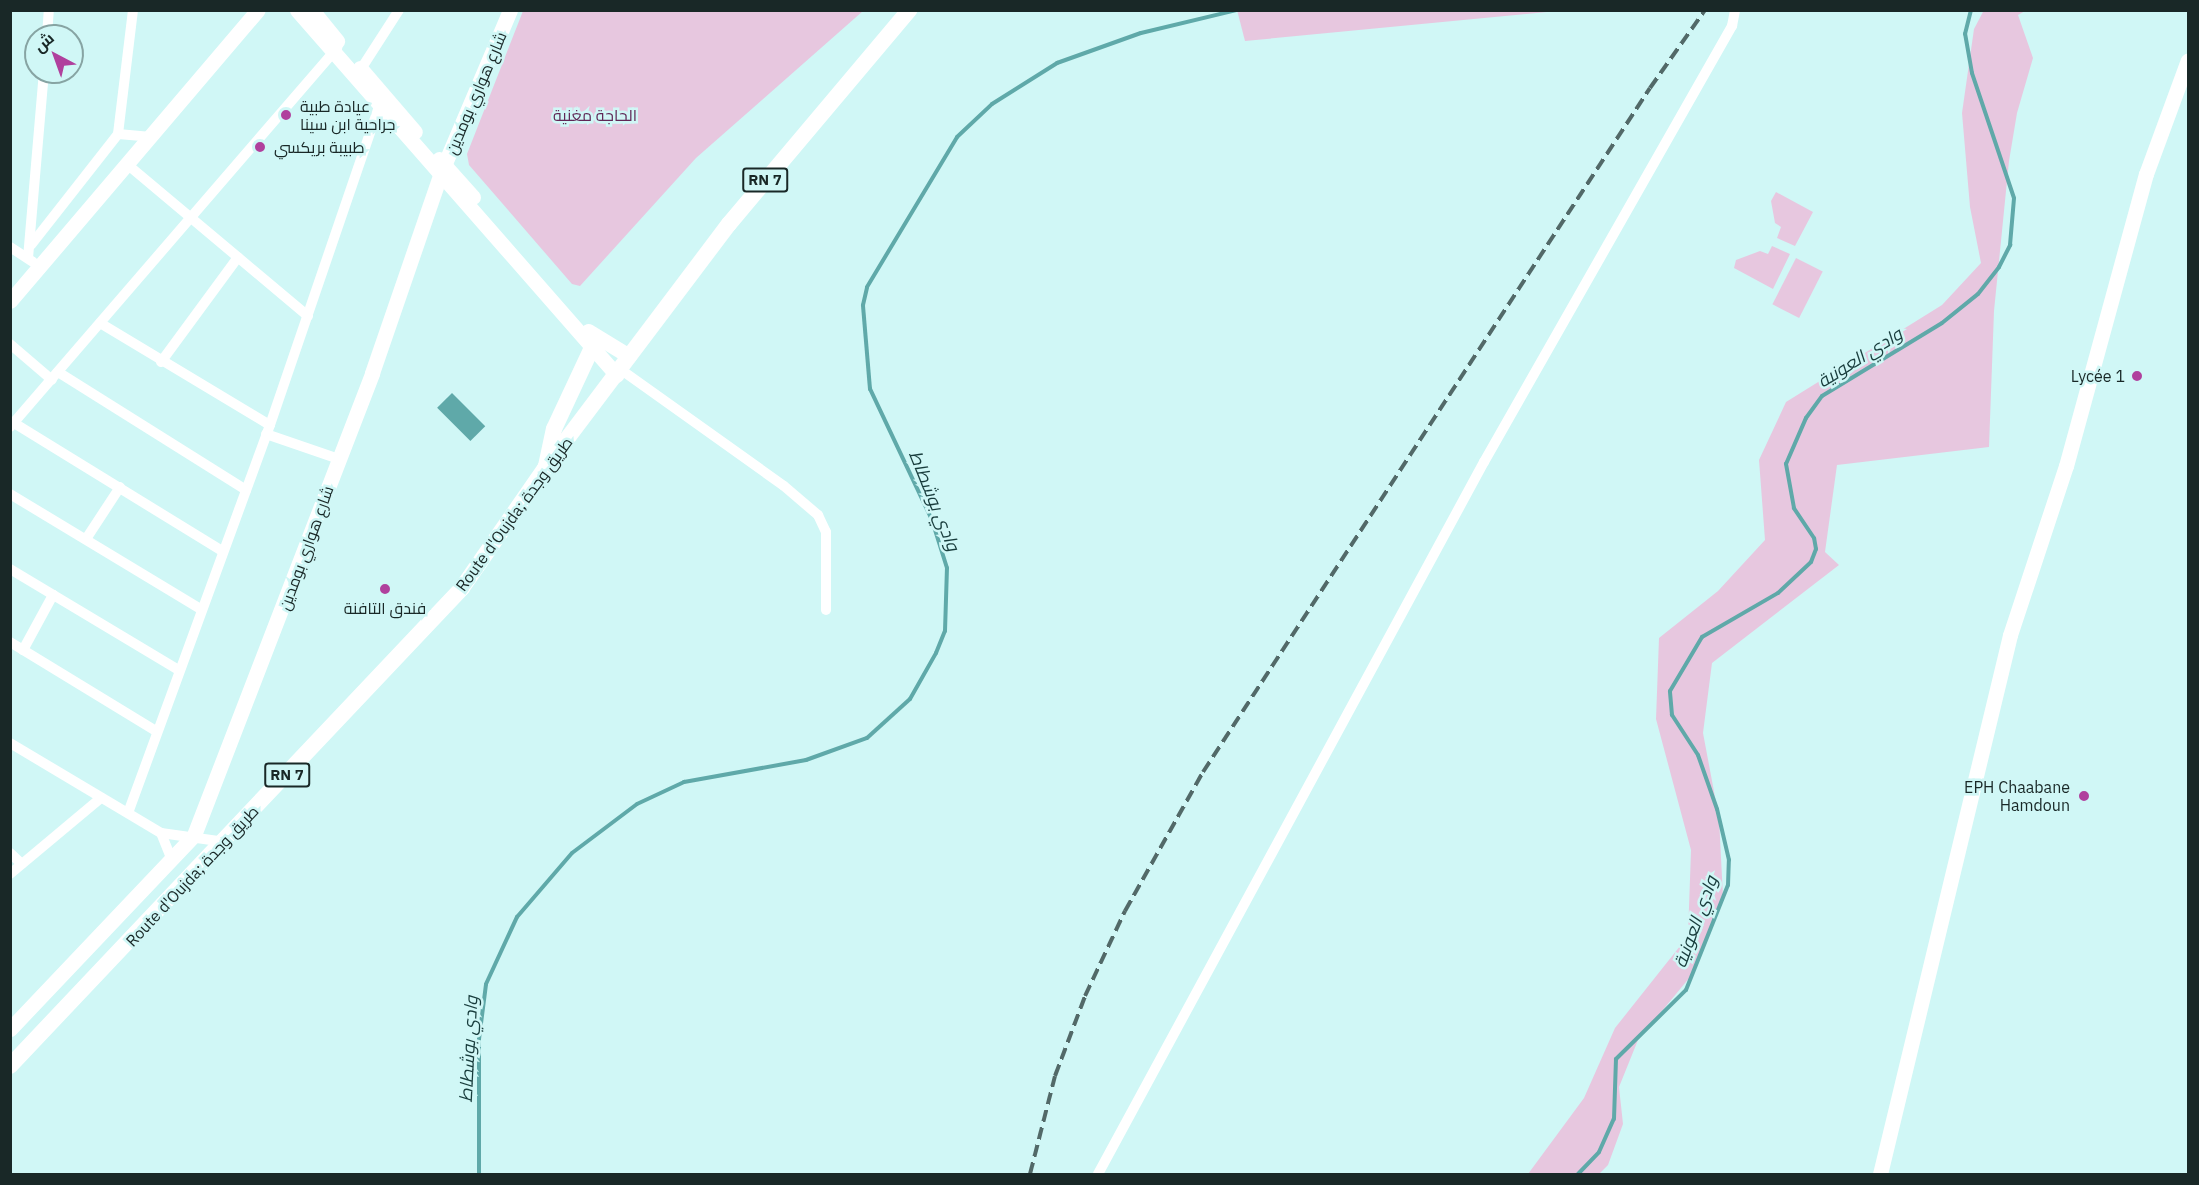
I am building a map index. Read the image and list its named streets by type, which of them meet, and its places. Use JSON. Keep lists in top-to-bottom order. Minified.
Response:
{"streets":{"main road":["RN 7","Route d'Oujda; طريق وجدة"],"street":["شارع هواري بومدين"]},"water":["وادي العونية","وادي بوشطاط"],"parks":["الحاجة مغنية"],"places":["عيادة طبية جراحية ابن سينا","طبيبة بريكسي","Lycée 1","فندق التافنة","EPH Chaabane Hamdoun"],"north":"top left"}
